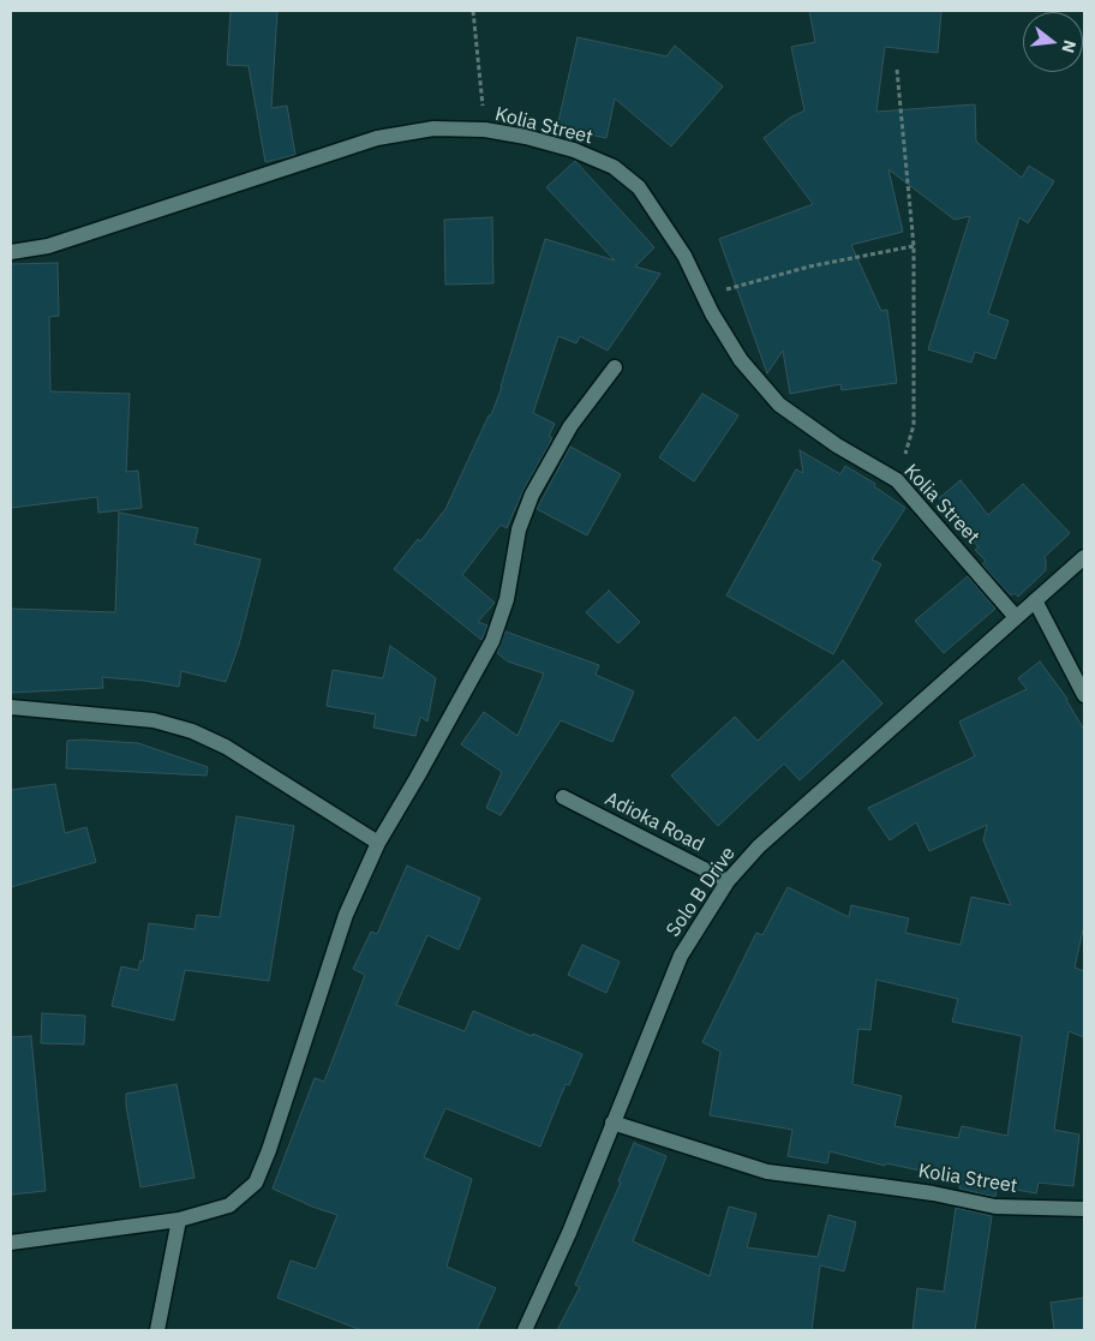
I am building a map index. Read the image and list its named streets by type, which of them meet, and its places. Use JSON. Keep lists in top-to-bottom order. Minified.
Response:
{"streets":{"street":["Kolia Street","Adioka Road","Solo B Drive"]},"crossings":[["Kolia Street","Solo B Drive"],["Adioka Road","Solo B Drive"]],"north":"right"}
